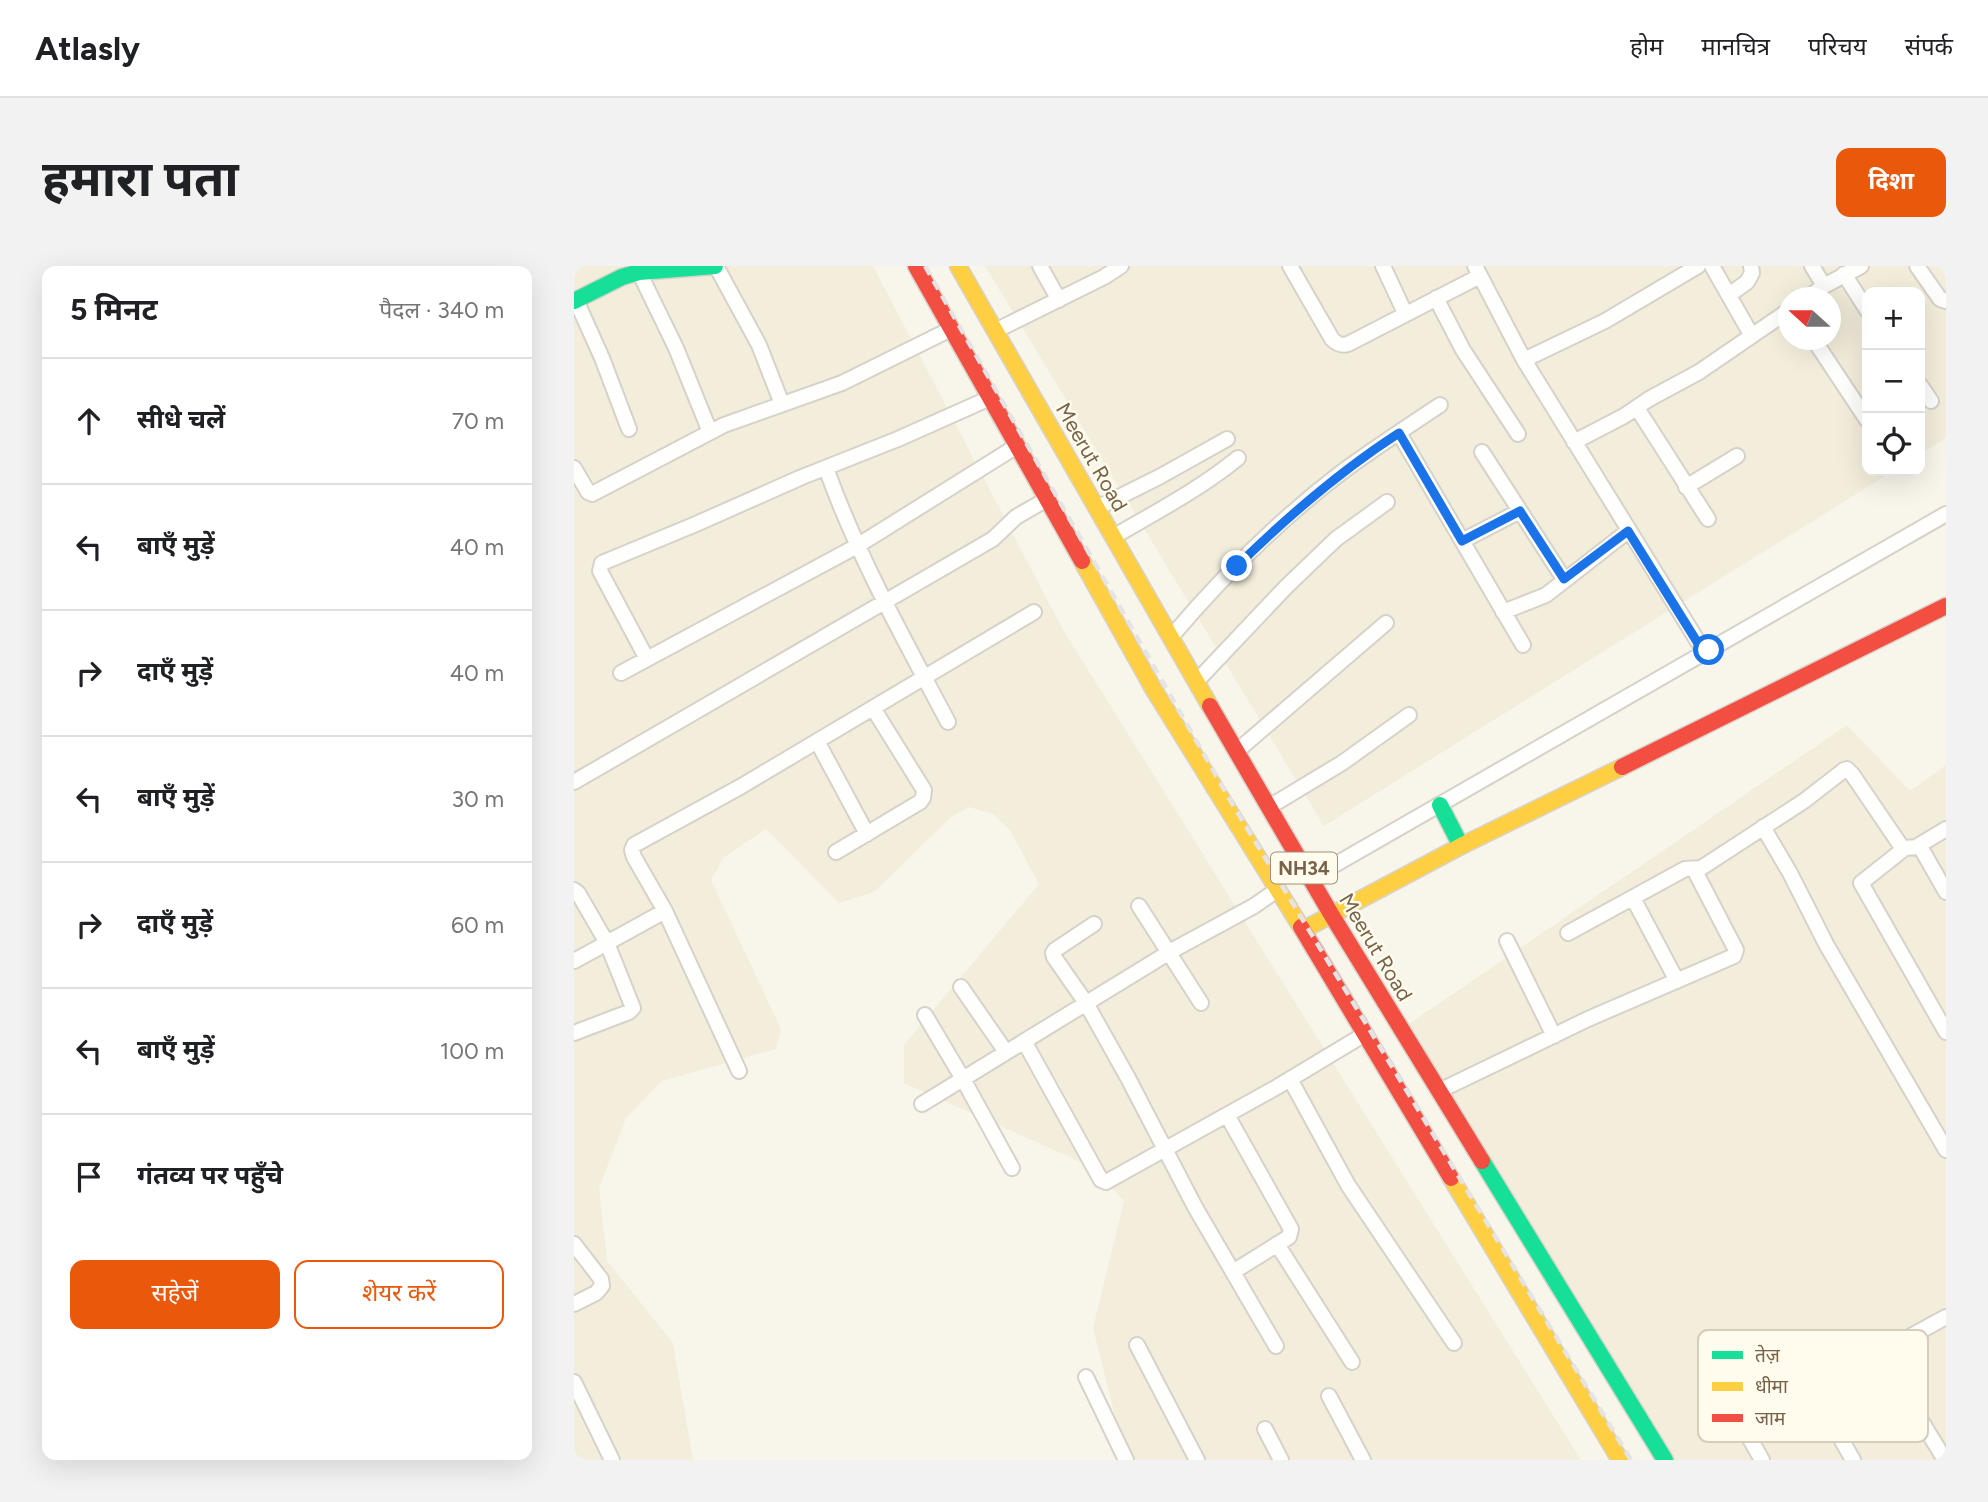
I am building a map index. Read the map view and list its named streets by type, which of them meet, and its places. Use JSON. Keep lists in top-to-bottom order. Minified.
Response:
{"streets":{"main road":["Meerut Road","NH34"]},"legend":["तेज़","धीमा","जाम"],"north":"left","page":{"header":"Atlasly","nav":["होम","मानचित्र","परिचय","संपर्क"],"buttons":["दिशा",["सहेजें","शेयर करें"]],"title":"हमारा पता","heading":["5 मिनट","पैदल · 340 m"],"map_buttons":["+","−"],"list":[["सीधे चलें","70 m"],["बाएँ मुड़ें","40 m"],["दाएँ मुड़ें","40 m"],["बाएँ मुड़ें","30 m"],["दाएँ मुड़ें","60 m"],["बाएँ मुड़ें","100 m"],"गंतव्य पर पहुँचे"]}}
